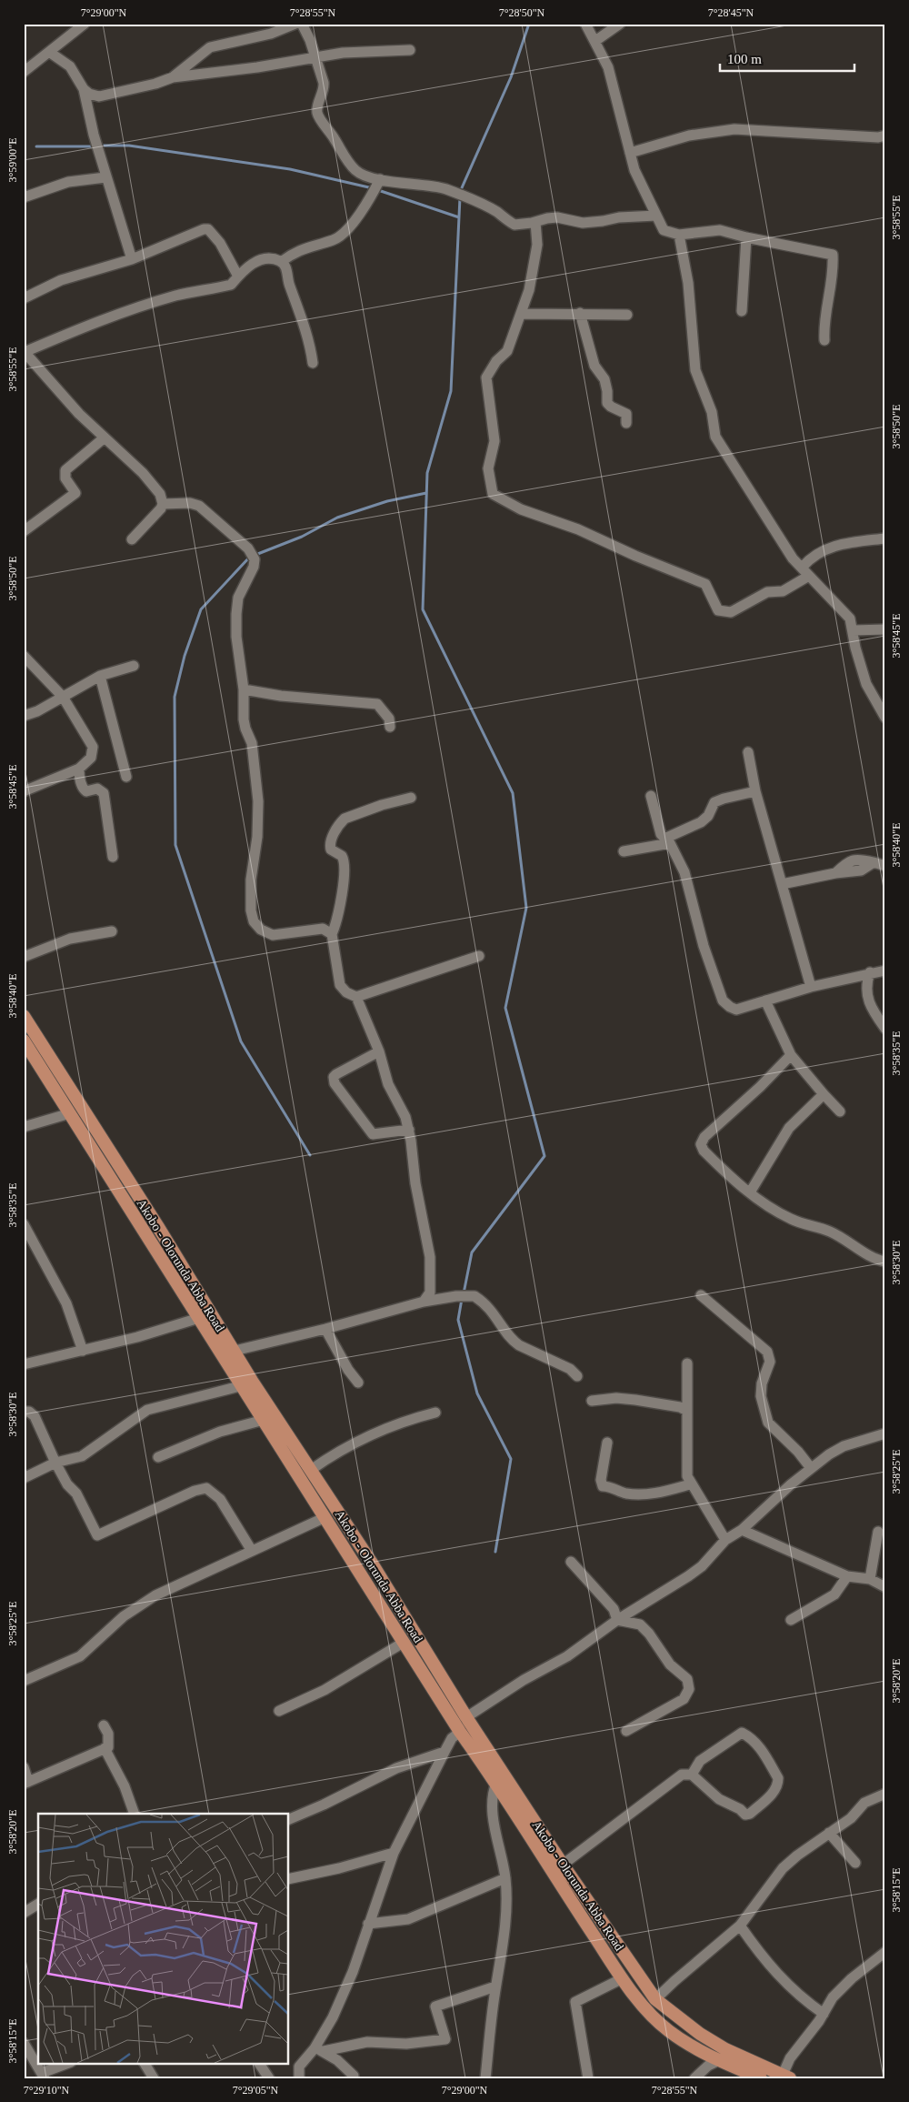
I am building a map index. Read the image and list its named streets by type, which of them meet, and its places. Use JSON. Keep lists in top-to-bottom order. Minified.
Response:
{"streets":{"main road":["Akobo - Olorunda Abba Road"]},"scale_bar":"100 m","coordinates":["7°29'00\"N","7°28'55\"N","7°28'50\"N","7°28'45\"N","3°59'00\"E","3°58'55\"E","3°58'50\"E","3°58'45\"E","3°58'40\"E","3°58'35\"E","3°58'30\"E","3°58'25\"E","3°58'20\"E","3°58'15\"E","7°29'10\"N","7°29'05\"N"]}
